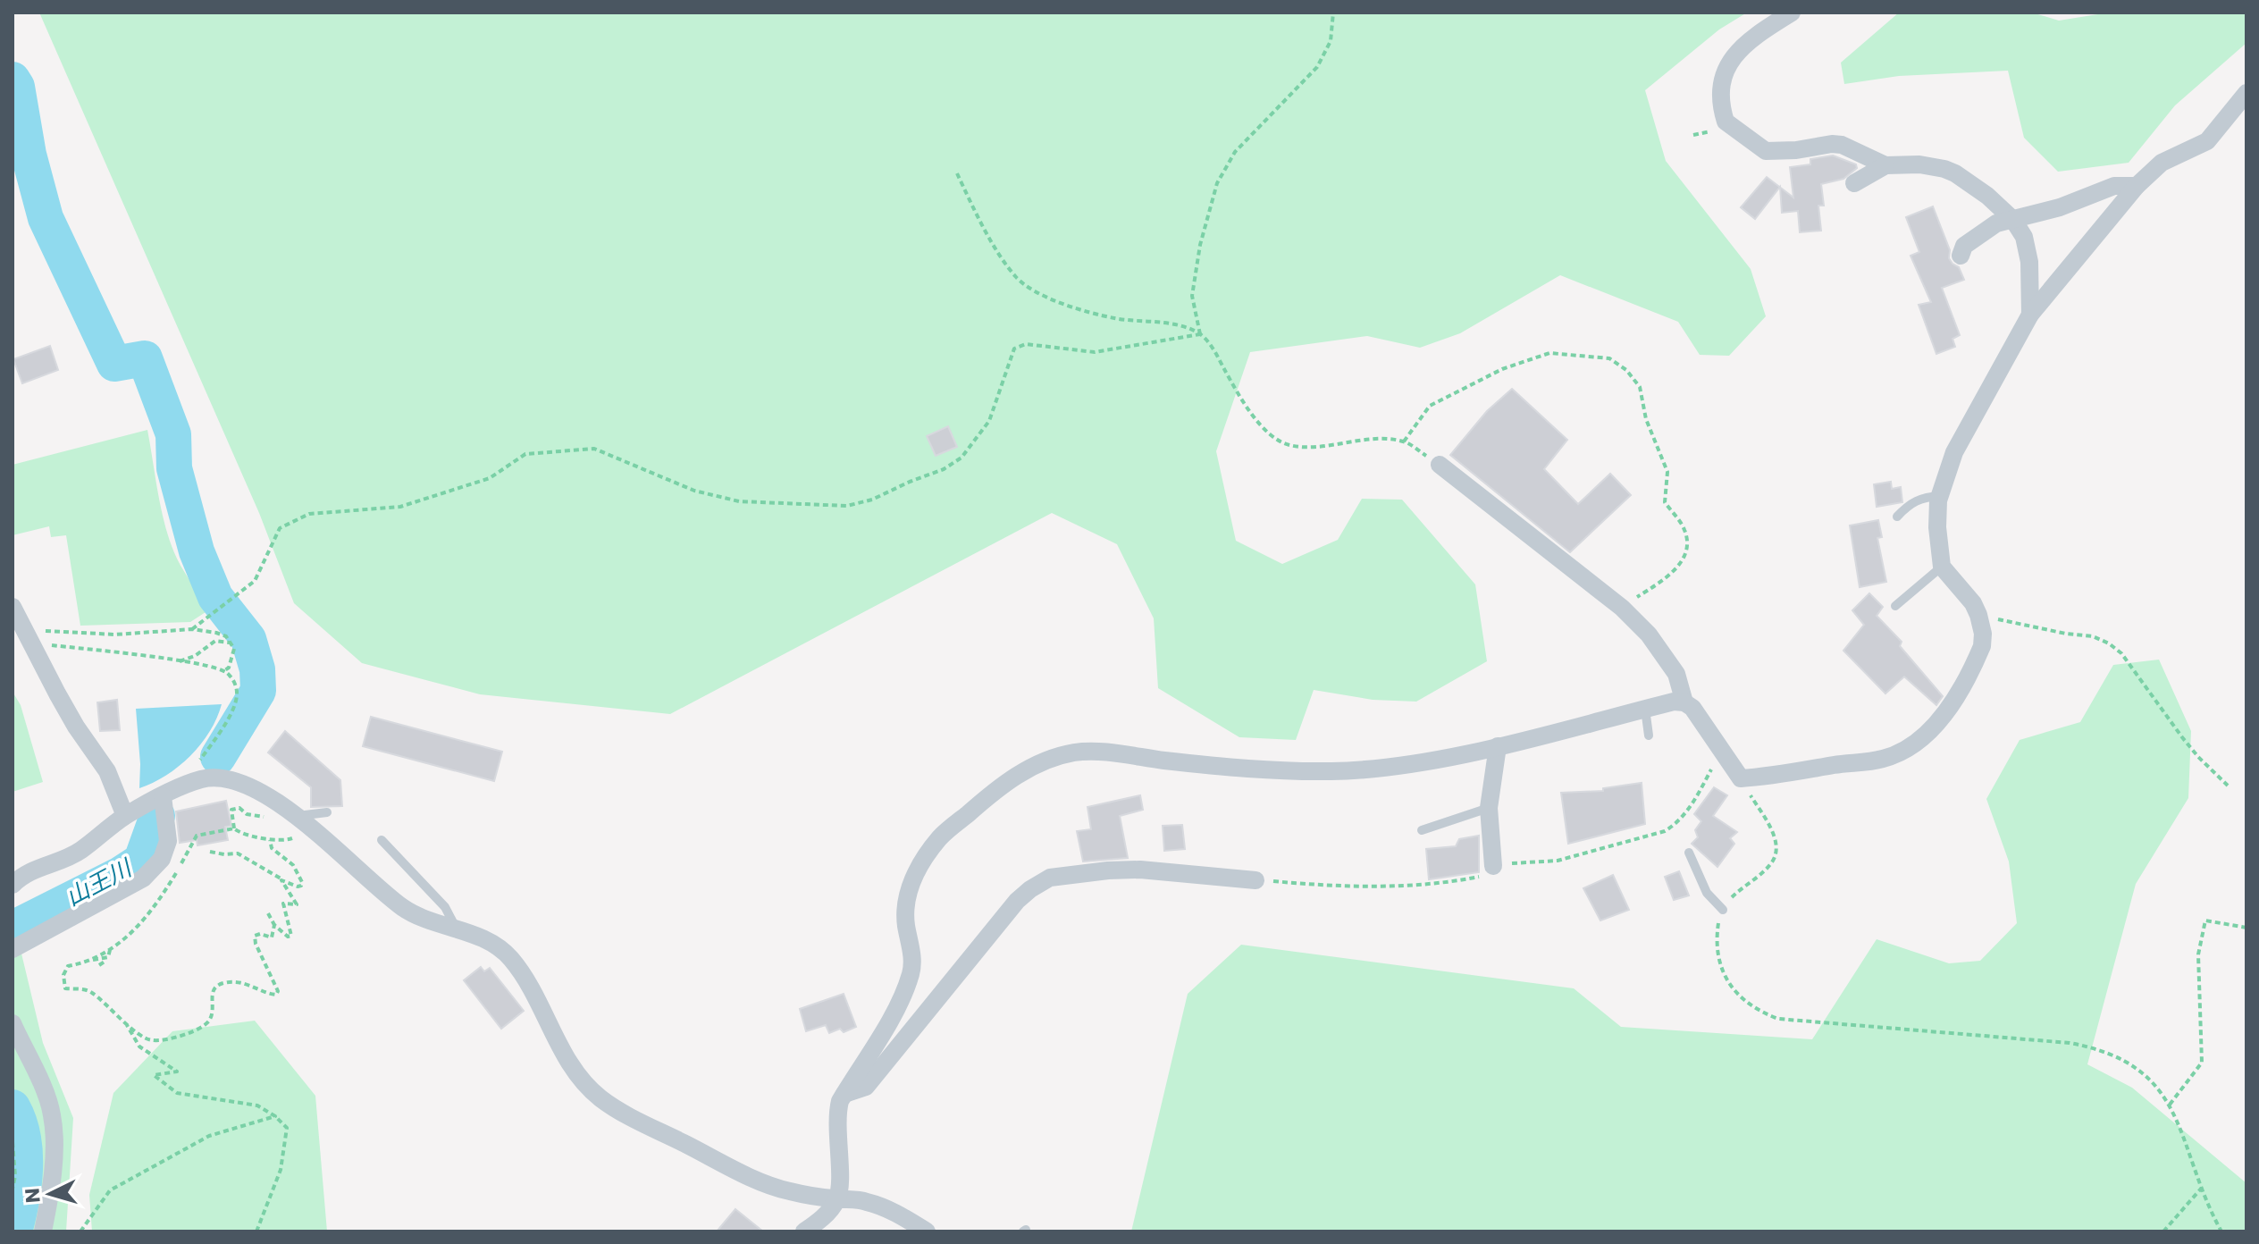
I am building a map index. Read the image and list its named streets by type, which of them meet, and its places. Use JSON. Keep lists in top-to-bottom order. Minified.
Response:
{"water":["山王川"],"north":"left"}
